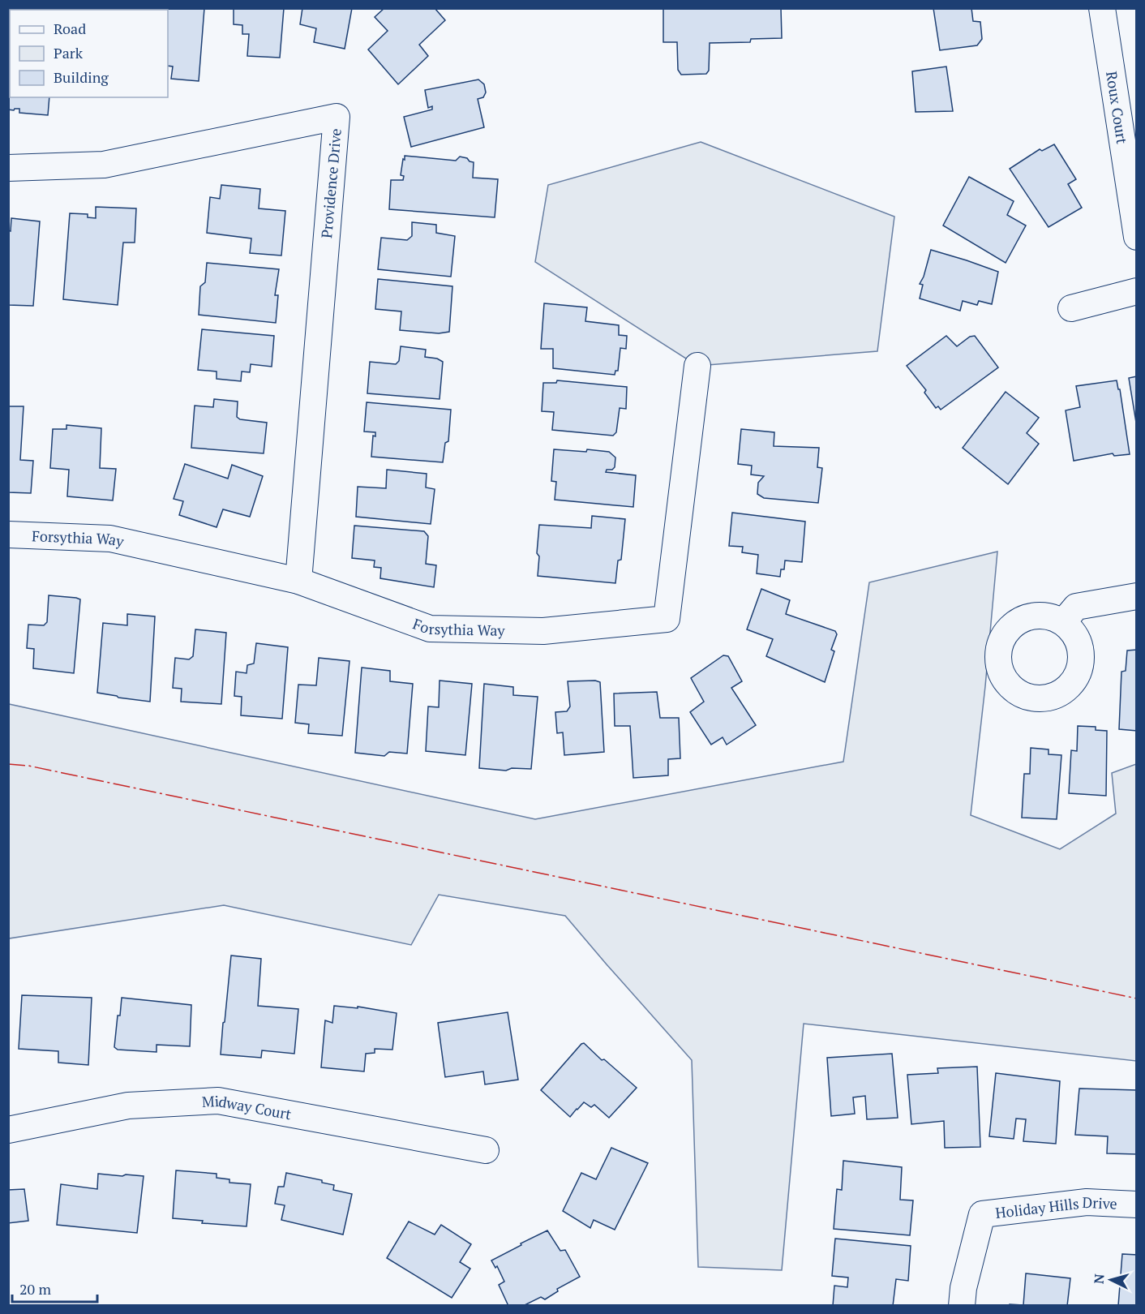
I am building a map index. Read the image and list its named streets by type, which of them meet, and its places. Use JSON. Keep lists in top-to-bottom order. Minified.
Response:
{"streets":{"street":["Roux Court","Providence Drive","Forsythia Way","Midway Court","Holiday Hills Drive"]},"crossings":[["Providence Drive","Forsythia Way"]],"legend":["Road","Park","Building"],"scale_bar":"20 m","north":"left"}
